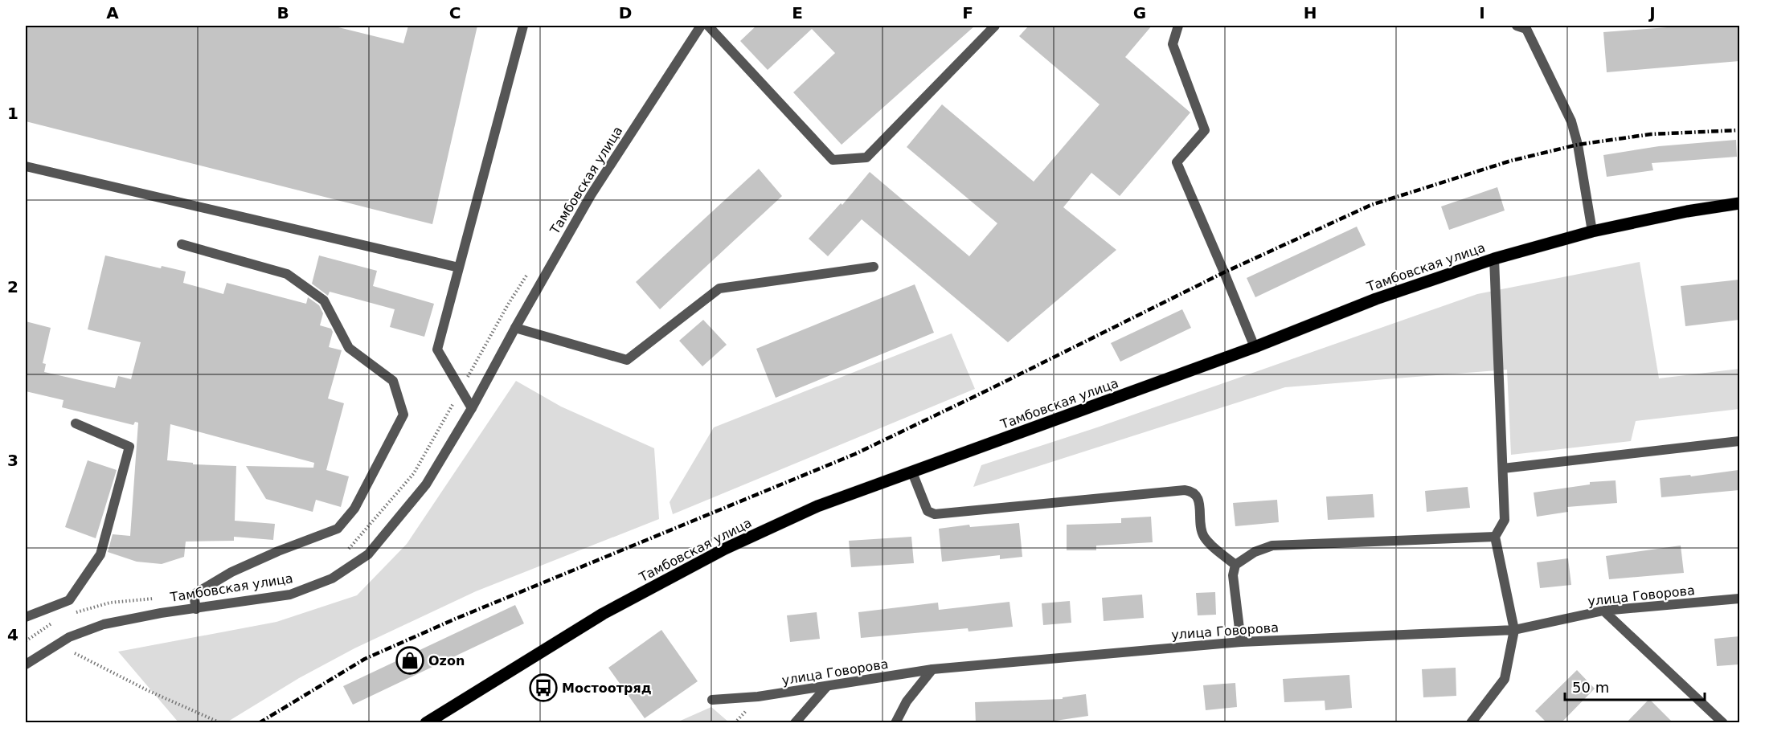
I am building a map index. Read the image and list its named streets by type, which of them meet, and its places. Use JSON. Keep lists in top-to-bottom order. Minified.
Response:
{"streets":{"main road":["Тамбовская улица"],"street":["улица Говорова"]},"places":{"shop":["Ozon"],"bus stop":["Мостоотряд"]},"scale_bar":"50 m","grid":{"columns":["A","B","C","D","E","F","G","H","I","J"],"rows":["1","2","3","4"]}}
